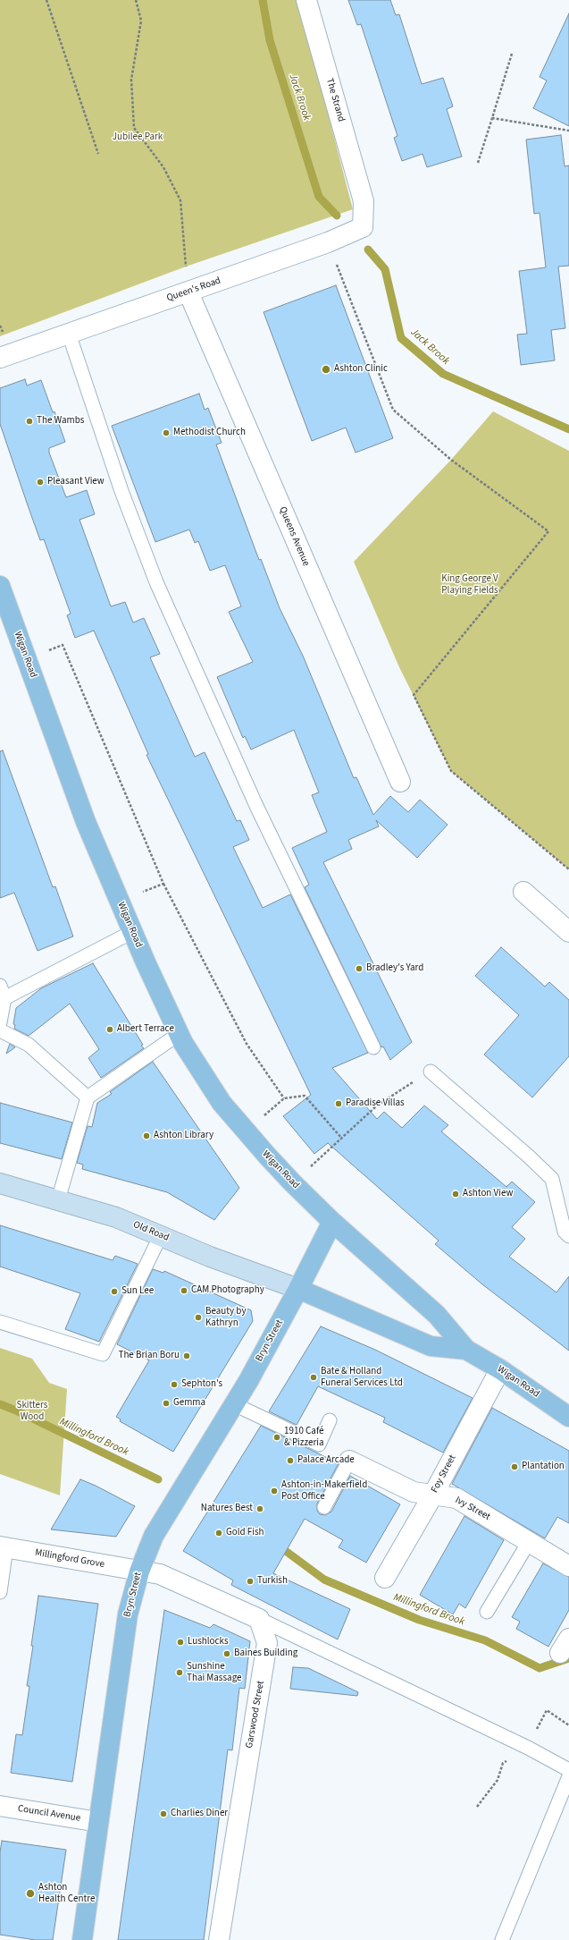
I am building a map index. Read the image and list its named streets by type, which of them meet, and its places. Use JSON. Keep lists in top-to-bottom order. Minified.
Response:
{"streets":{"main road":["Wigan Road","Bryn Street"],"street":["The Strand","Queen's Road","Queens Avenue","Old Road","Foy Street","Ivy Street","Millingford Grove","Garswood Street","Council Avenue"]},"crossings":[["The Strand","Queen's Road"],["Queen's Road","Queens Avenue"],["Wigan Road","Old Road"],["Wigan Road","Bryn Street"],["Wigan Road","Foy Street"],["Old Road","Bryn Street"],["Bryn Street","Millingford Grove"],["Bryn Street","Council Avenue"],["Foy Street","Ivy Street"]],"water":["Jack Brook","Millingford Brook"],"parks":["Jubilee Park","King George V Playing Fields","Skitters Wood"],"places":["Ashton Clinic","The Wambs","Methodist Church","Pleasant View","Bradley's Yard","Albert Terrace","Paradise Villas","Ashton Library","Ashton View","CAM Photography","Sun Lee","Beauty by Kathryn","The Brian Boru","Bate & Holland Funeral Services Ltd","Sephton's","Gemma","1910 Café & Pizzeria","Palace Arcade","Plantation","Ashton-in-Makerfield Post Office","Natures Best","Gold Fish","Turkish","Lushlocks","Baines Building","Sunshine Thai Massage","Charlies Diner","Ashton Health Centre"]}
